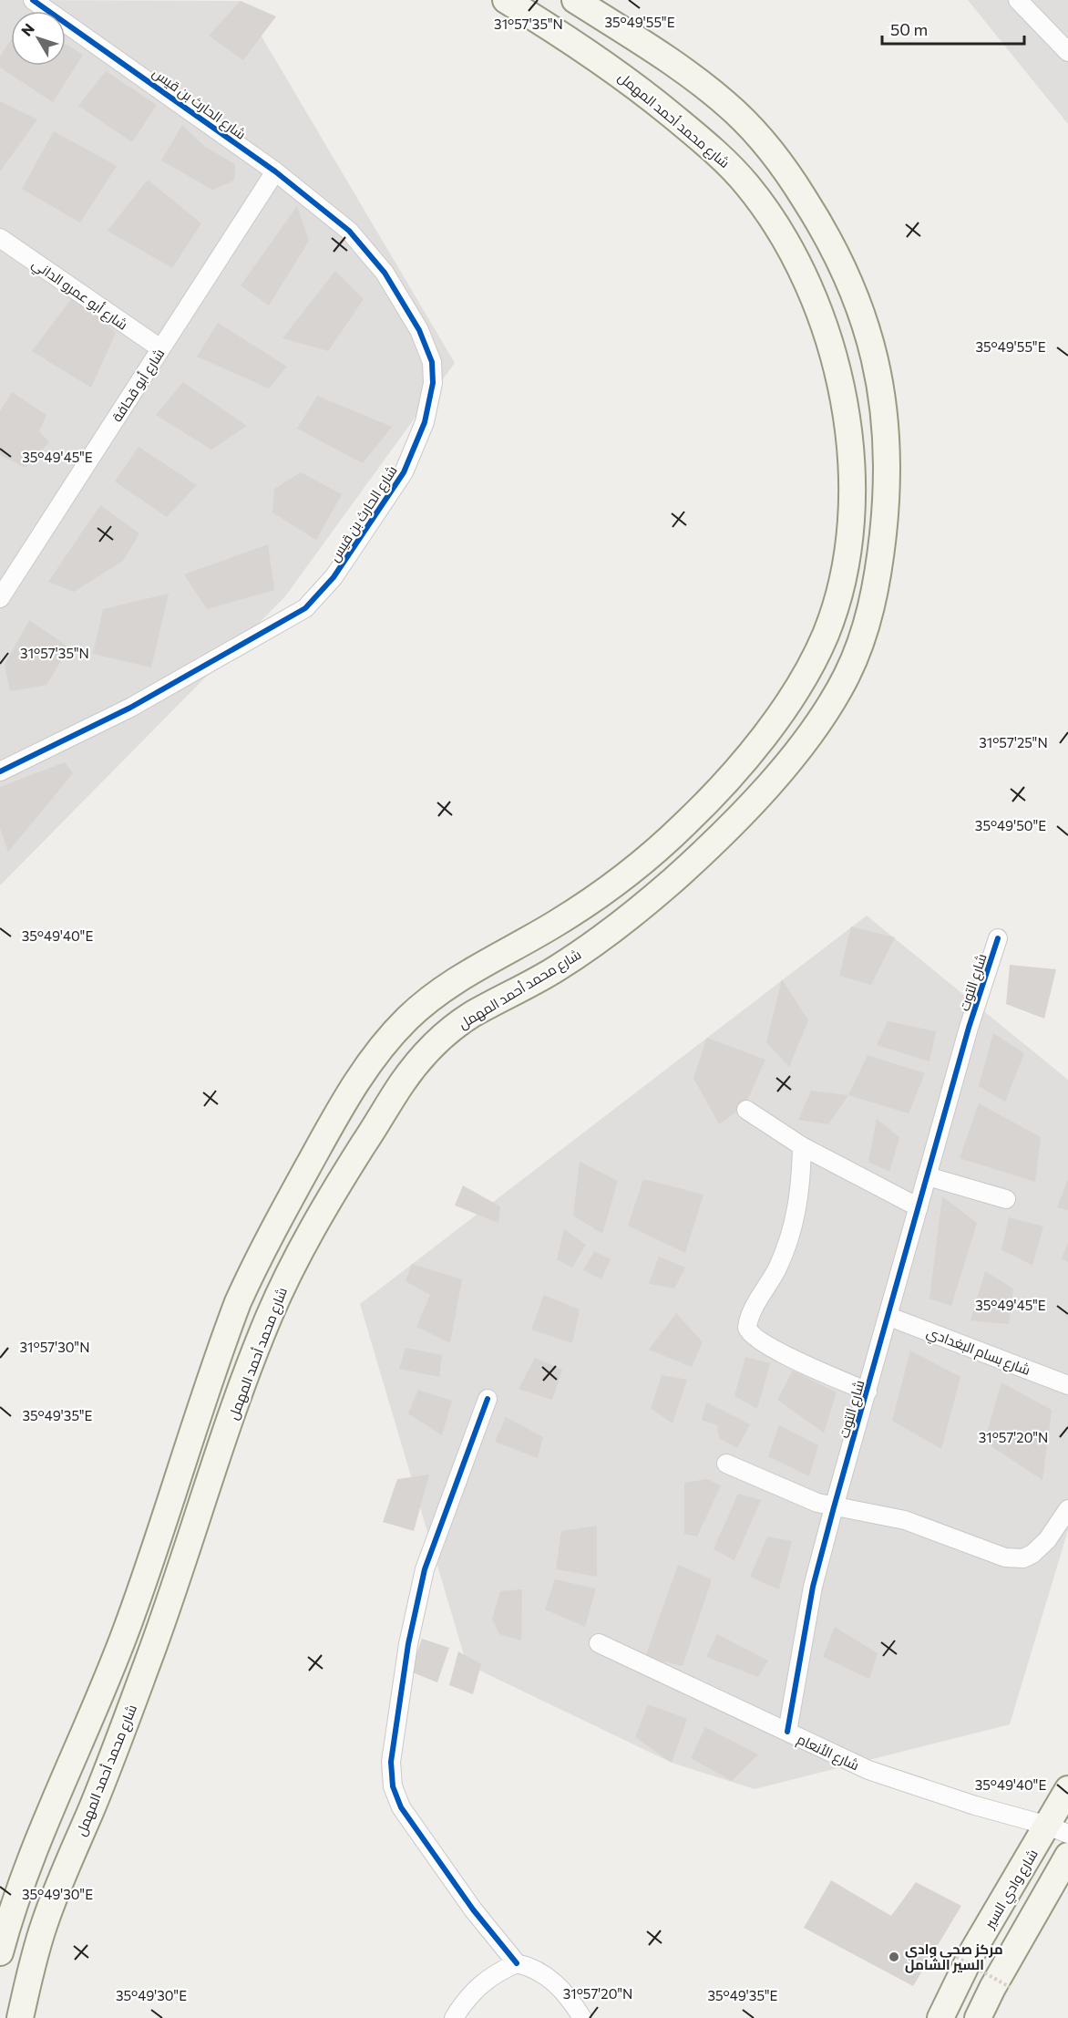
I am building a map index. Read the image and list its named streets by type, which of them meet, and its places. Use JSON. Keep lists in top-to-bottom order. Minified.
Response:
{"streets":{"main road":["شارع محمد أحمد المهمل","شارع وادي السير"],"street":["شارع الحارث بن قيس","شارع أبو عمرو الداني","شارع أبو قحافة","شارع التوت","شارع بسام البغدادي","شارع الأنعام"]},"crossings":[["شارع الحارث بن قيس","شارع أبو قحافة"],["شارع أبو عمرو الداني","شارع أبو قحافة"],["شارع التوت","شارع بسام البغدادي"],["شارع التوت","شارع الأنعام"],["شارع الأنعام","شارع وادي السير"]],"places":["مركز صحي وادي السير الشامل"],"scale_bar":"50 m","north":"top left","coordinates":["35°49'55\"E","31°57'35\"N","35°49'45\"E","31°57'25\"N","35°49'50\"E","35°49'40\"E","31°57'30\"N","35°49'35\"E","31°57'20\"N","35°49'30\"E"]}
